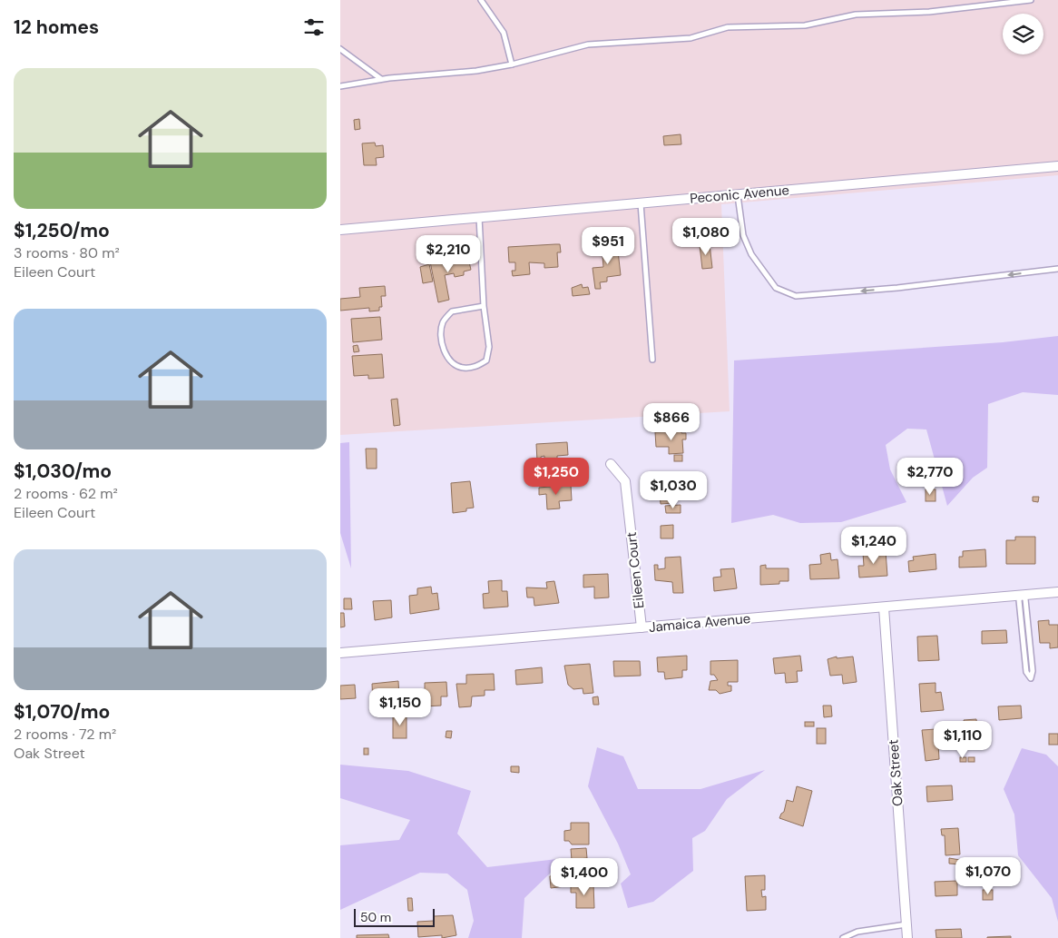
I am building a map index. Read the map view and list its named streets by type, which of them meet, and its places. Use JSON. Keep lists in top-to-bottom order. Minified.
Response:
{"streets":{"street":["Peconic Avenue","Eileen Court","Jamaica Avenue","Oak Street"]},"crossings":[["Eileen Court","Jamaica Avenue"],["Jamaica Avenue","Oak Street"]],"scale_bar":"50 m","page":{"heading":"12 homes","list":[{"name":"$1,250/mo","note":"3 rooms · 80 m² · Eileen Court"},{"name":"$1,030/mo","note":"2 rooms · 62 m² · Eileen Court"},{"name":"$1,070/mo","note":"2 rooms · 72 m² · Oak Street"}],"price":["$1,080","$951","$2,210","$866","$1,250","$2,770","$1,030","$1,240","$1,150","$1,110","$1,070","$1,400"],"scale":"50 m"}}
